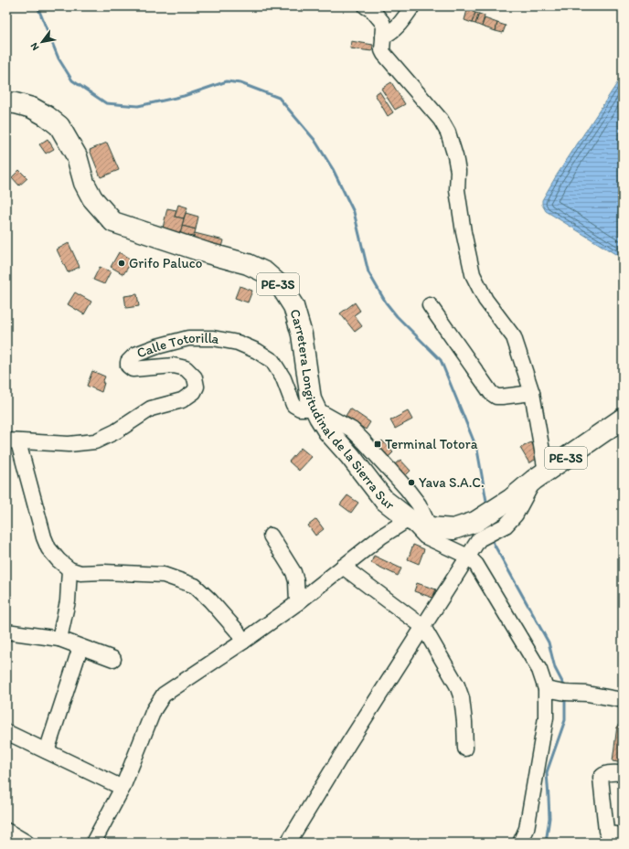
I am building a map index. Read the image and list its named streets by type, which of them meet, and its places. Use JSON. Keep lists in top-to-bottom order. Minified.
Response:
{"streets":{"highway":["PE-3S","Carretera Longitudinal de la Sierra Sur"],"street":["Calle Totorilla"]},"crossings":[["Calle Totorilla","Carretera Longitudinal de la Sierra Sur"]],"places":{"other":["Grifo Paluco","Yava S.A.C."],"transit":["Terminal Totora"]},"north":"bottom left"}
